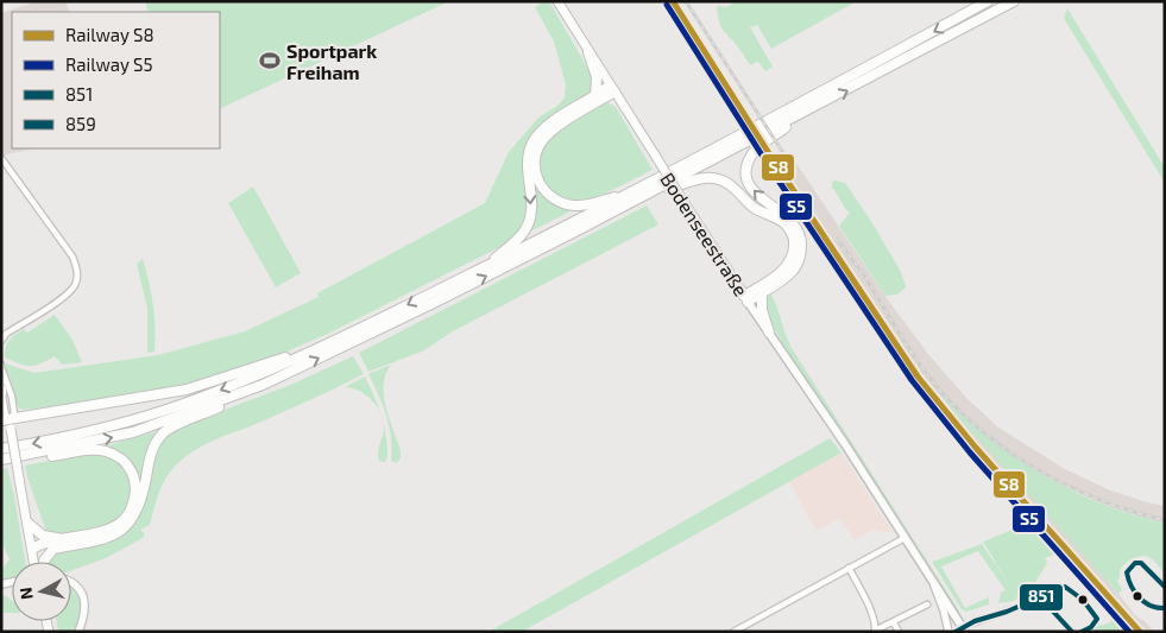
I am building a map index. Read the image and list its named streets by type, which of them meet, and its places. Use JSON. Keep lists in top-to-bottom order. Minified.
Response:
{"streets":{"main road":["Bodenseestraße"]},"places":{"sports":["Sportpark Freiham"]},"lines":["rail line S8","rail line S5","transit line 859","transit line 851"],"legend":["Railway S8","Railway S5","851","859"],"north":"left"}
